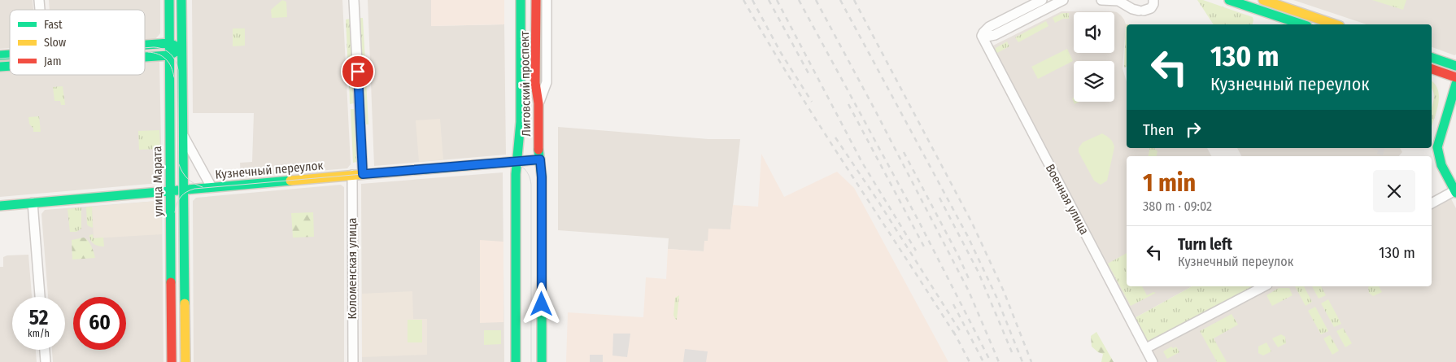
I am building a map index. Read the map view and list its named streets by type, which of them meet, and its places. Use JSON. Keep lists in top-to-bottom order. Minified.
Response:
{"streets":{"street":["Лиговский проспект","Кузнечный переулок","улица Марата","Военная улица","Коломенская улица"]},"crossings":[["Лиговский проспект","Кузнечный переулок"],["Кузнечный переулок","улица Марата"],["Кузнечный переулок","Коломенская улица"]],"legend":["Fast","Slow","Jam"],"page":{"turn":["130 m","Кузнечный переулок"],"then":"Then","heading":["1 min","380 m · 09:02"],"list":[{"name":"Turn left","note":"Кузнечный переулок","value":"130 m"}],"speed":"52 km/h","limit":"60"}}
